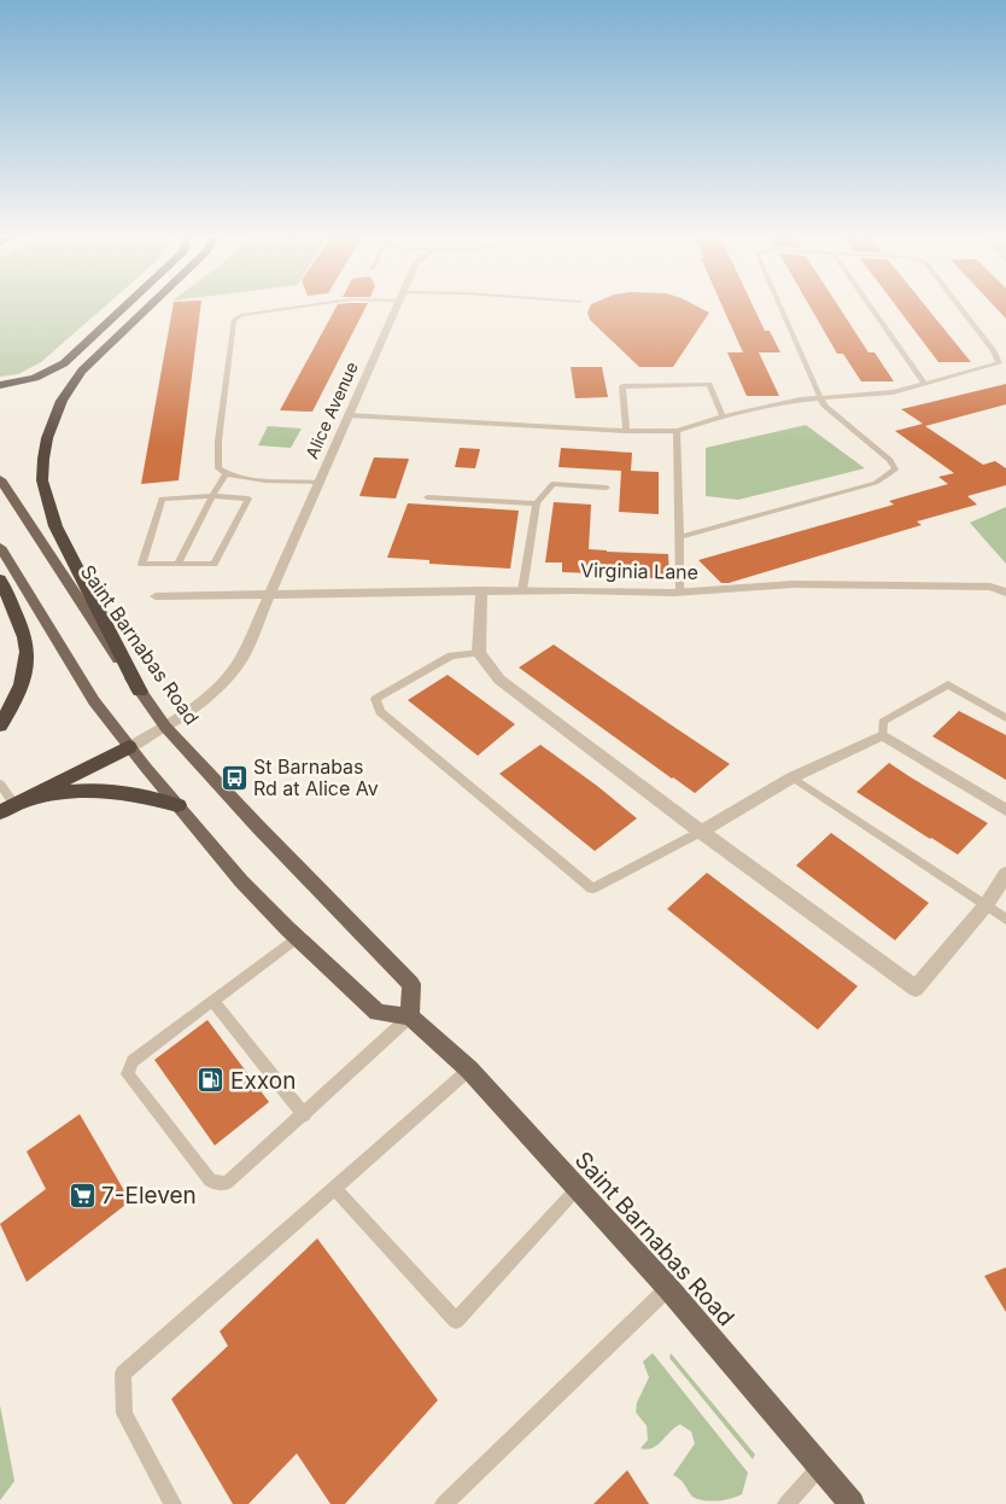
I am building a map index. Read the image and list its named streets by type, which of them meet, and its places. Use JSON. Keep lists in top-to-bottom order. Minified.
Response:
{"streets":{"main road":["Saint Barnabas Road"],"street":["Alice Avenue","Virginia Lane"]},"crossings":[["Alice Avenue","Virginia Lane"]],"places":{"bus stop":["St Barnabas Rd at Alice Av"],"fuel station":["Exxon"],"supermarket":["7-Eleven"]}}
